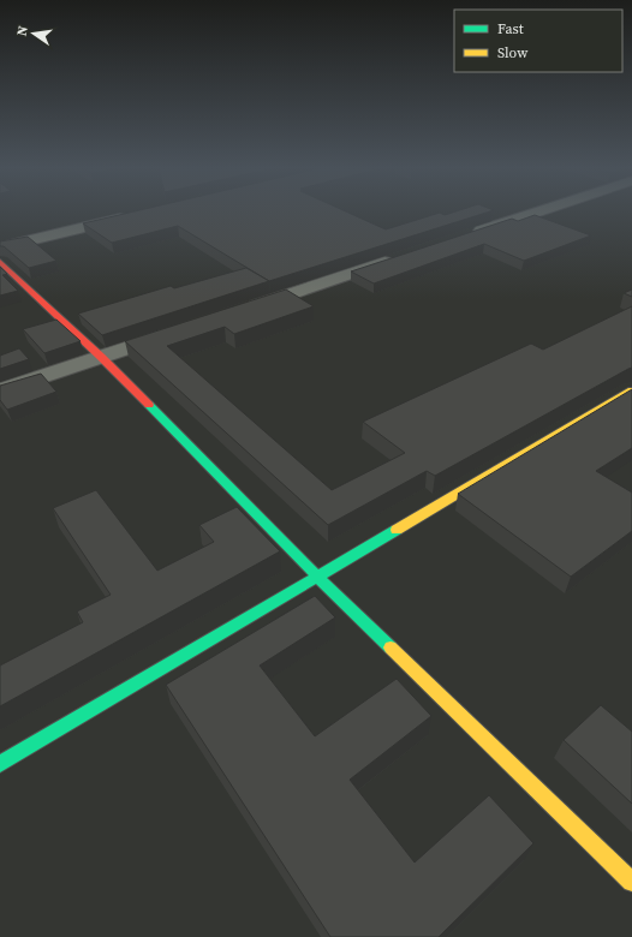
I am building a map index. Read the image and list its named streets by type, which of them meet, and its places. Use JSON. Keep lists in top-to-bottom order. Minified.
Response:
{"legend":["Fast","Slow"],"north":"left"}
